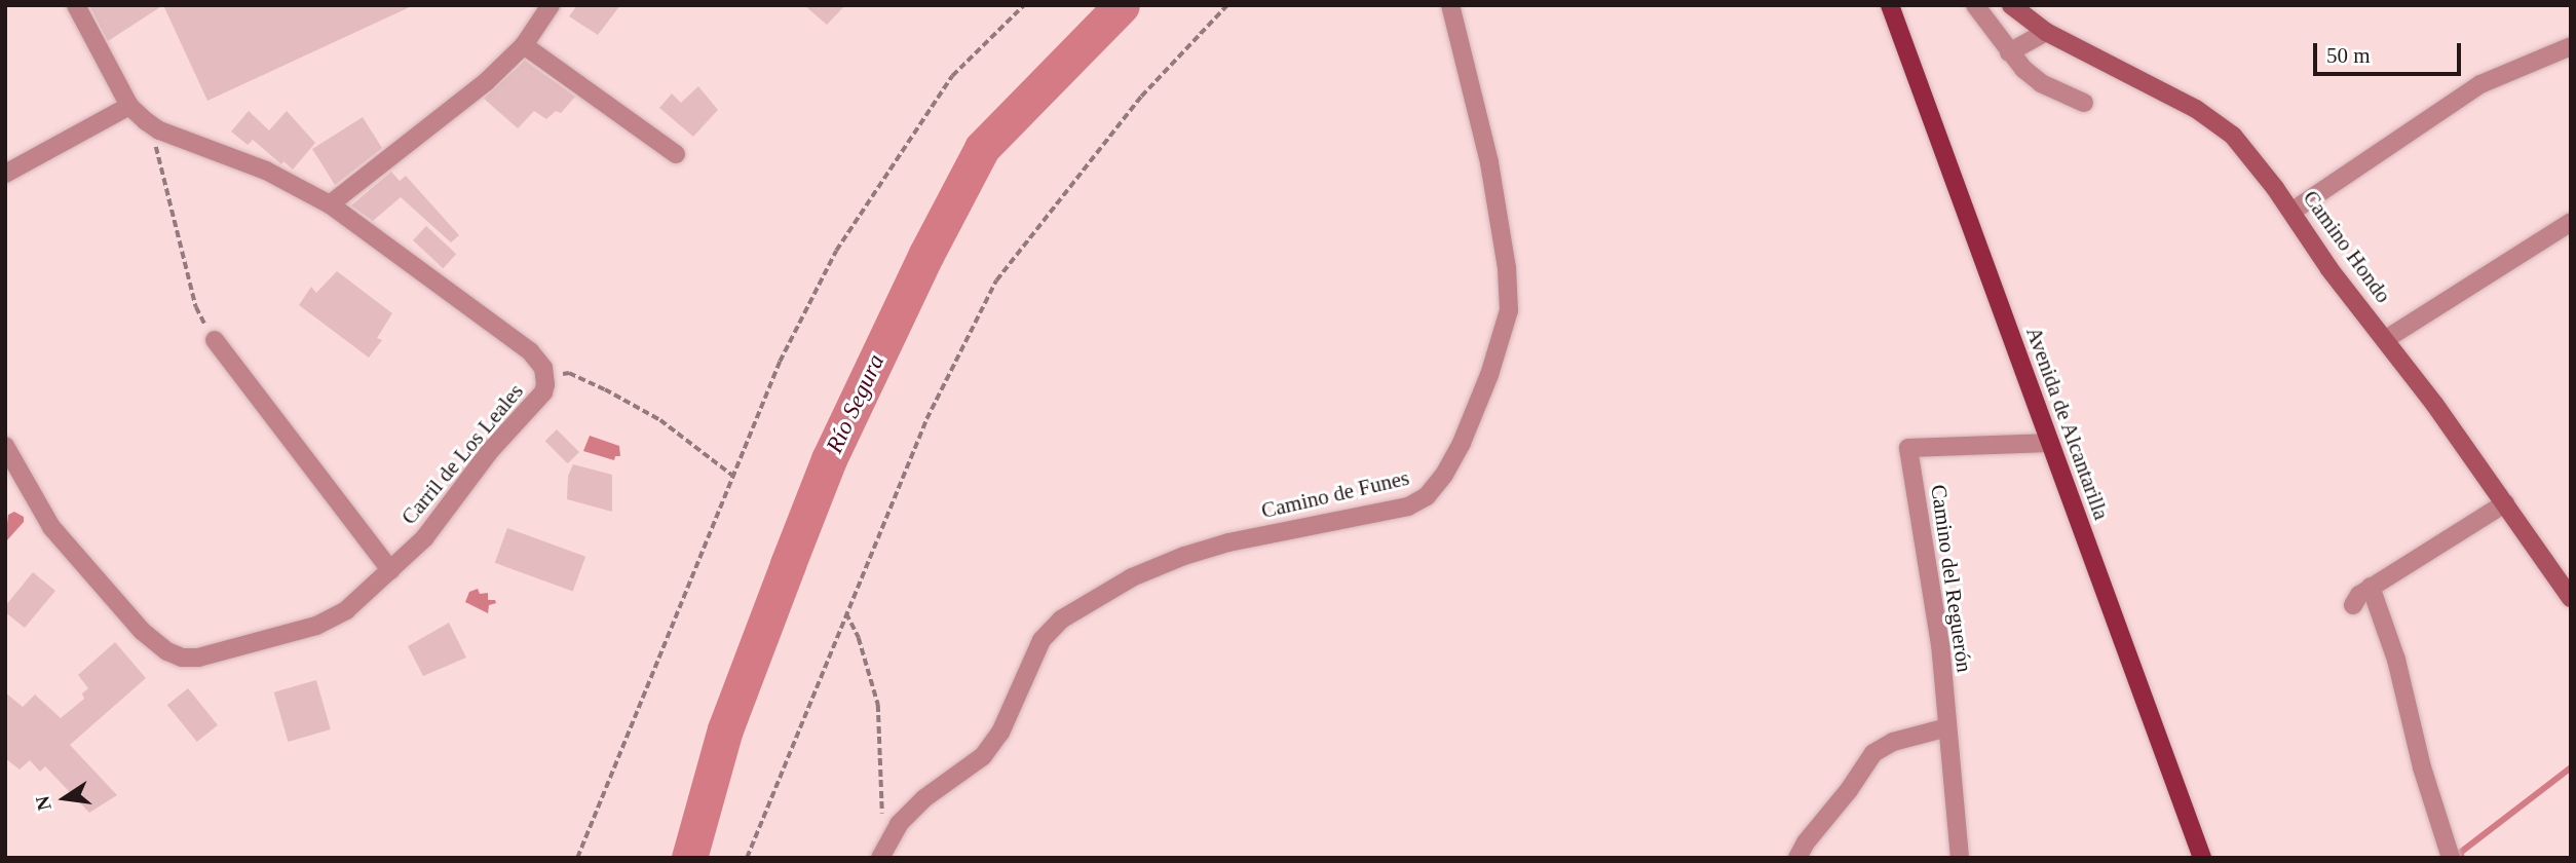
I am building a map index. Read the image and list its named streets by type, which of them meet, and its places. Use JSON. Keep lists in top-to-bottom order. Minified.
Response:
{"streets":{"main road":["Camino Hondo","Avenida de Alcantarilla"],"street":["Carril de Los Leales","Camino de Funes","Camino del Reguerón"]},"crossings":[["Avenida de Alcantarilla","Camino del Reguerón"]],"water":["Río Segura"],"scale_bar":"50 m","north":"left"}
